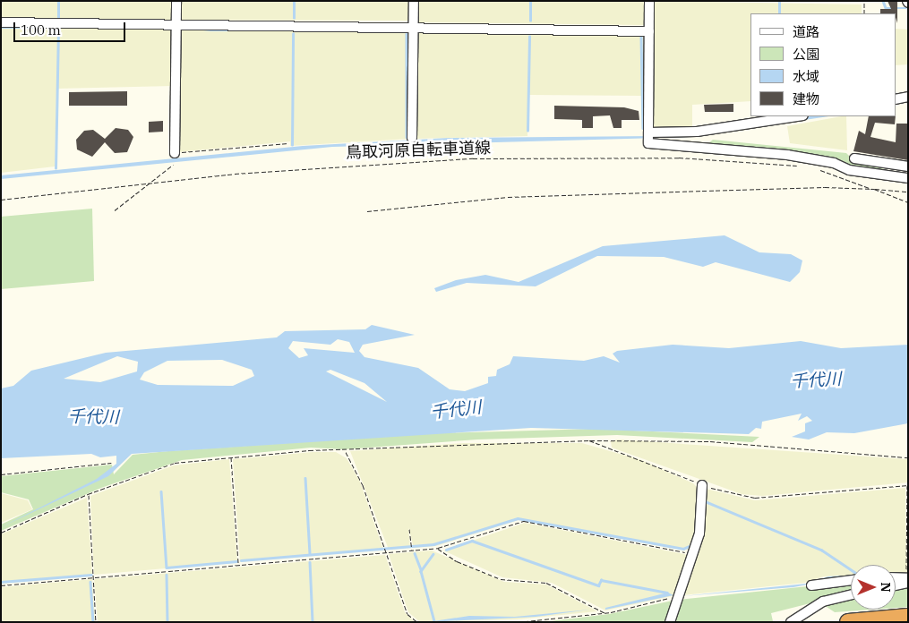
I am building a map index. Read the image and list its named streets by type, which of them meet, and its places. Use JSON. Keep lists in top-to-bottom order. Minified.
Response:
{"streets":{"path":["鳥取河原自転車道線"]},"water":["千代川"],"legend":["道路","公園","水域","建物"],"scale_bar":"100 m","north":"right"}
